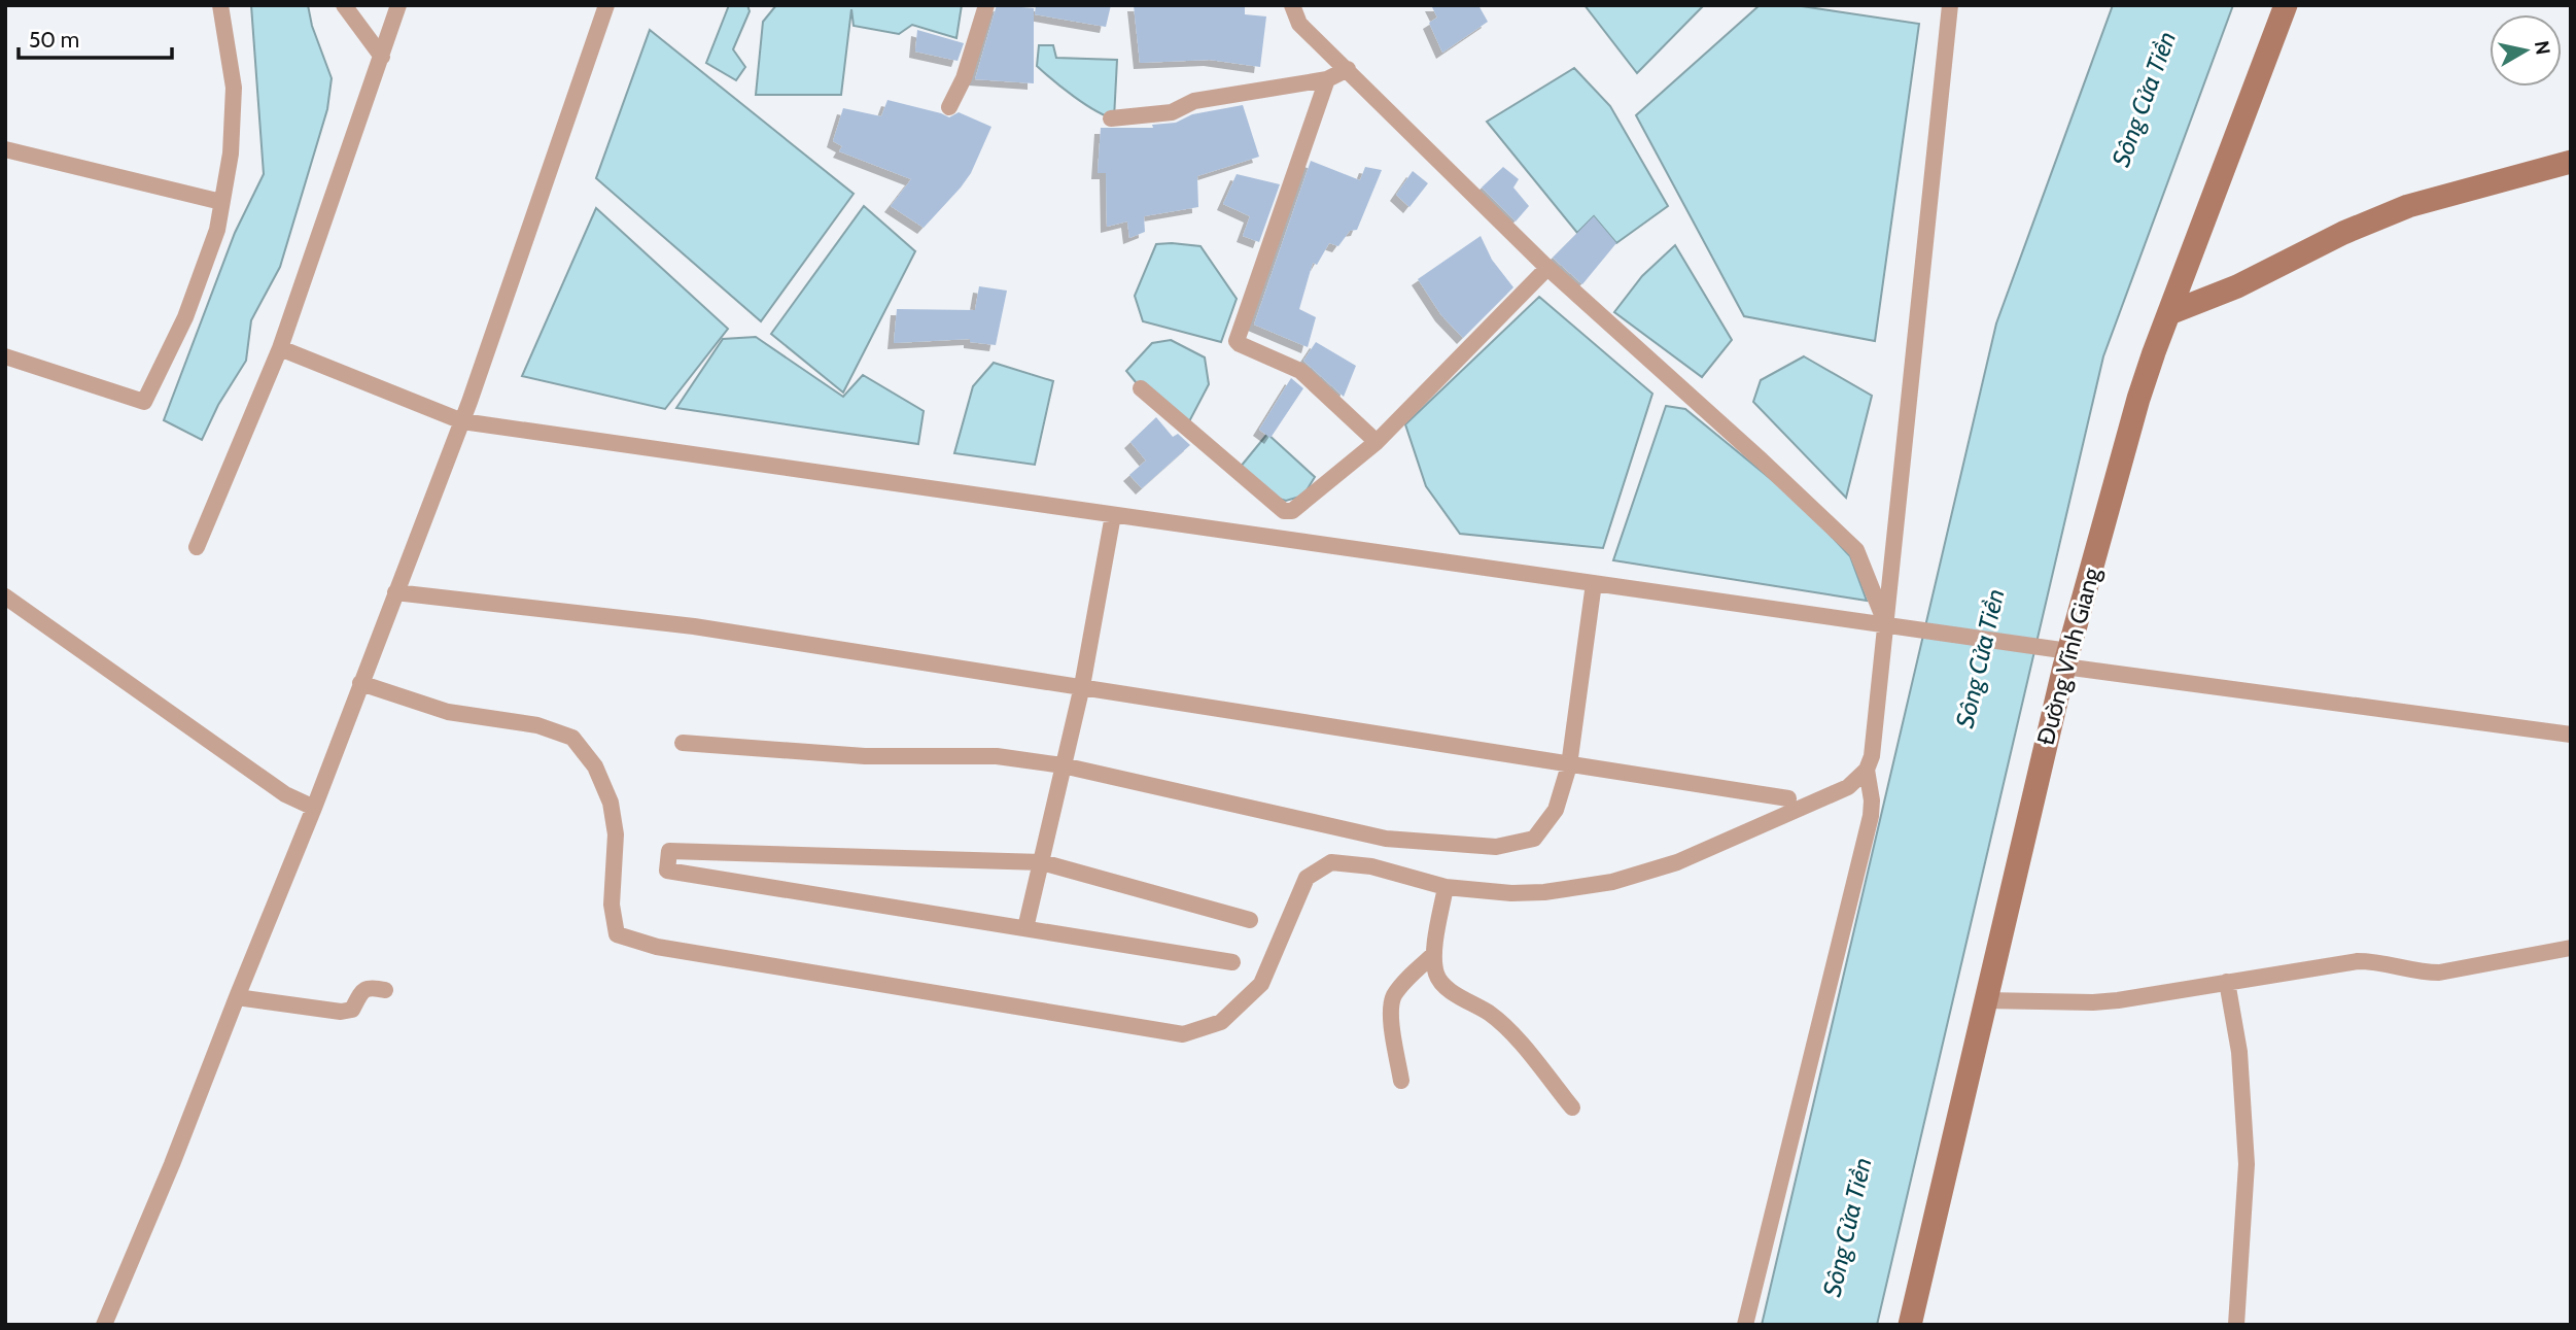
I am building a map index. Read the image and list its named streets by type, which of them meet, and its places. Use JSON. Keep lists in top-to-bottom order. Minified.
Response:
{"streets":{"street":["Đường Vĩnh Giang"]},"water":["Sông Cửa Tiền"],"scale_bar":"50 m","north":"right"}
